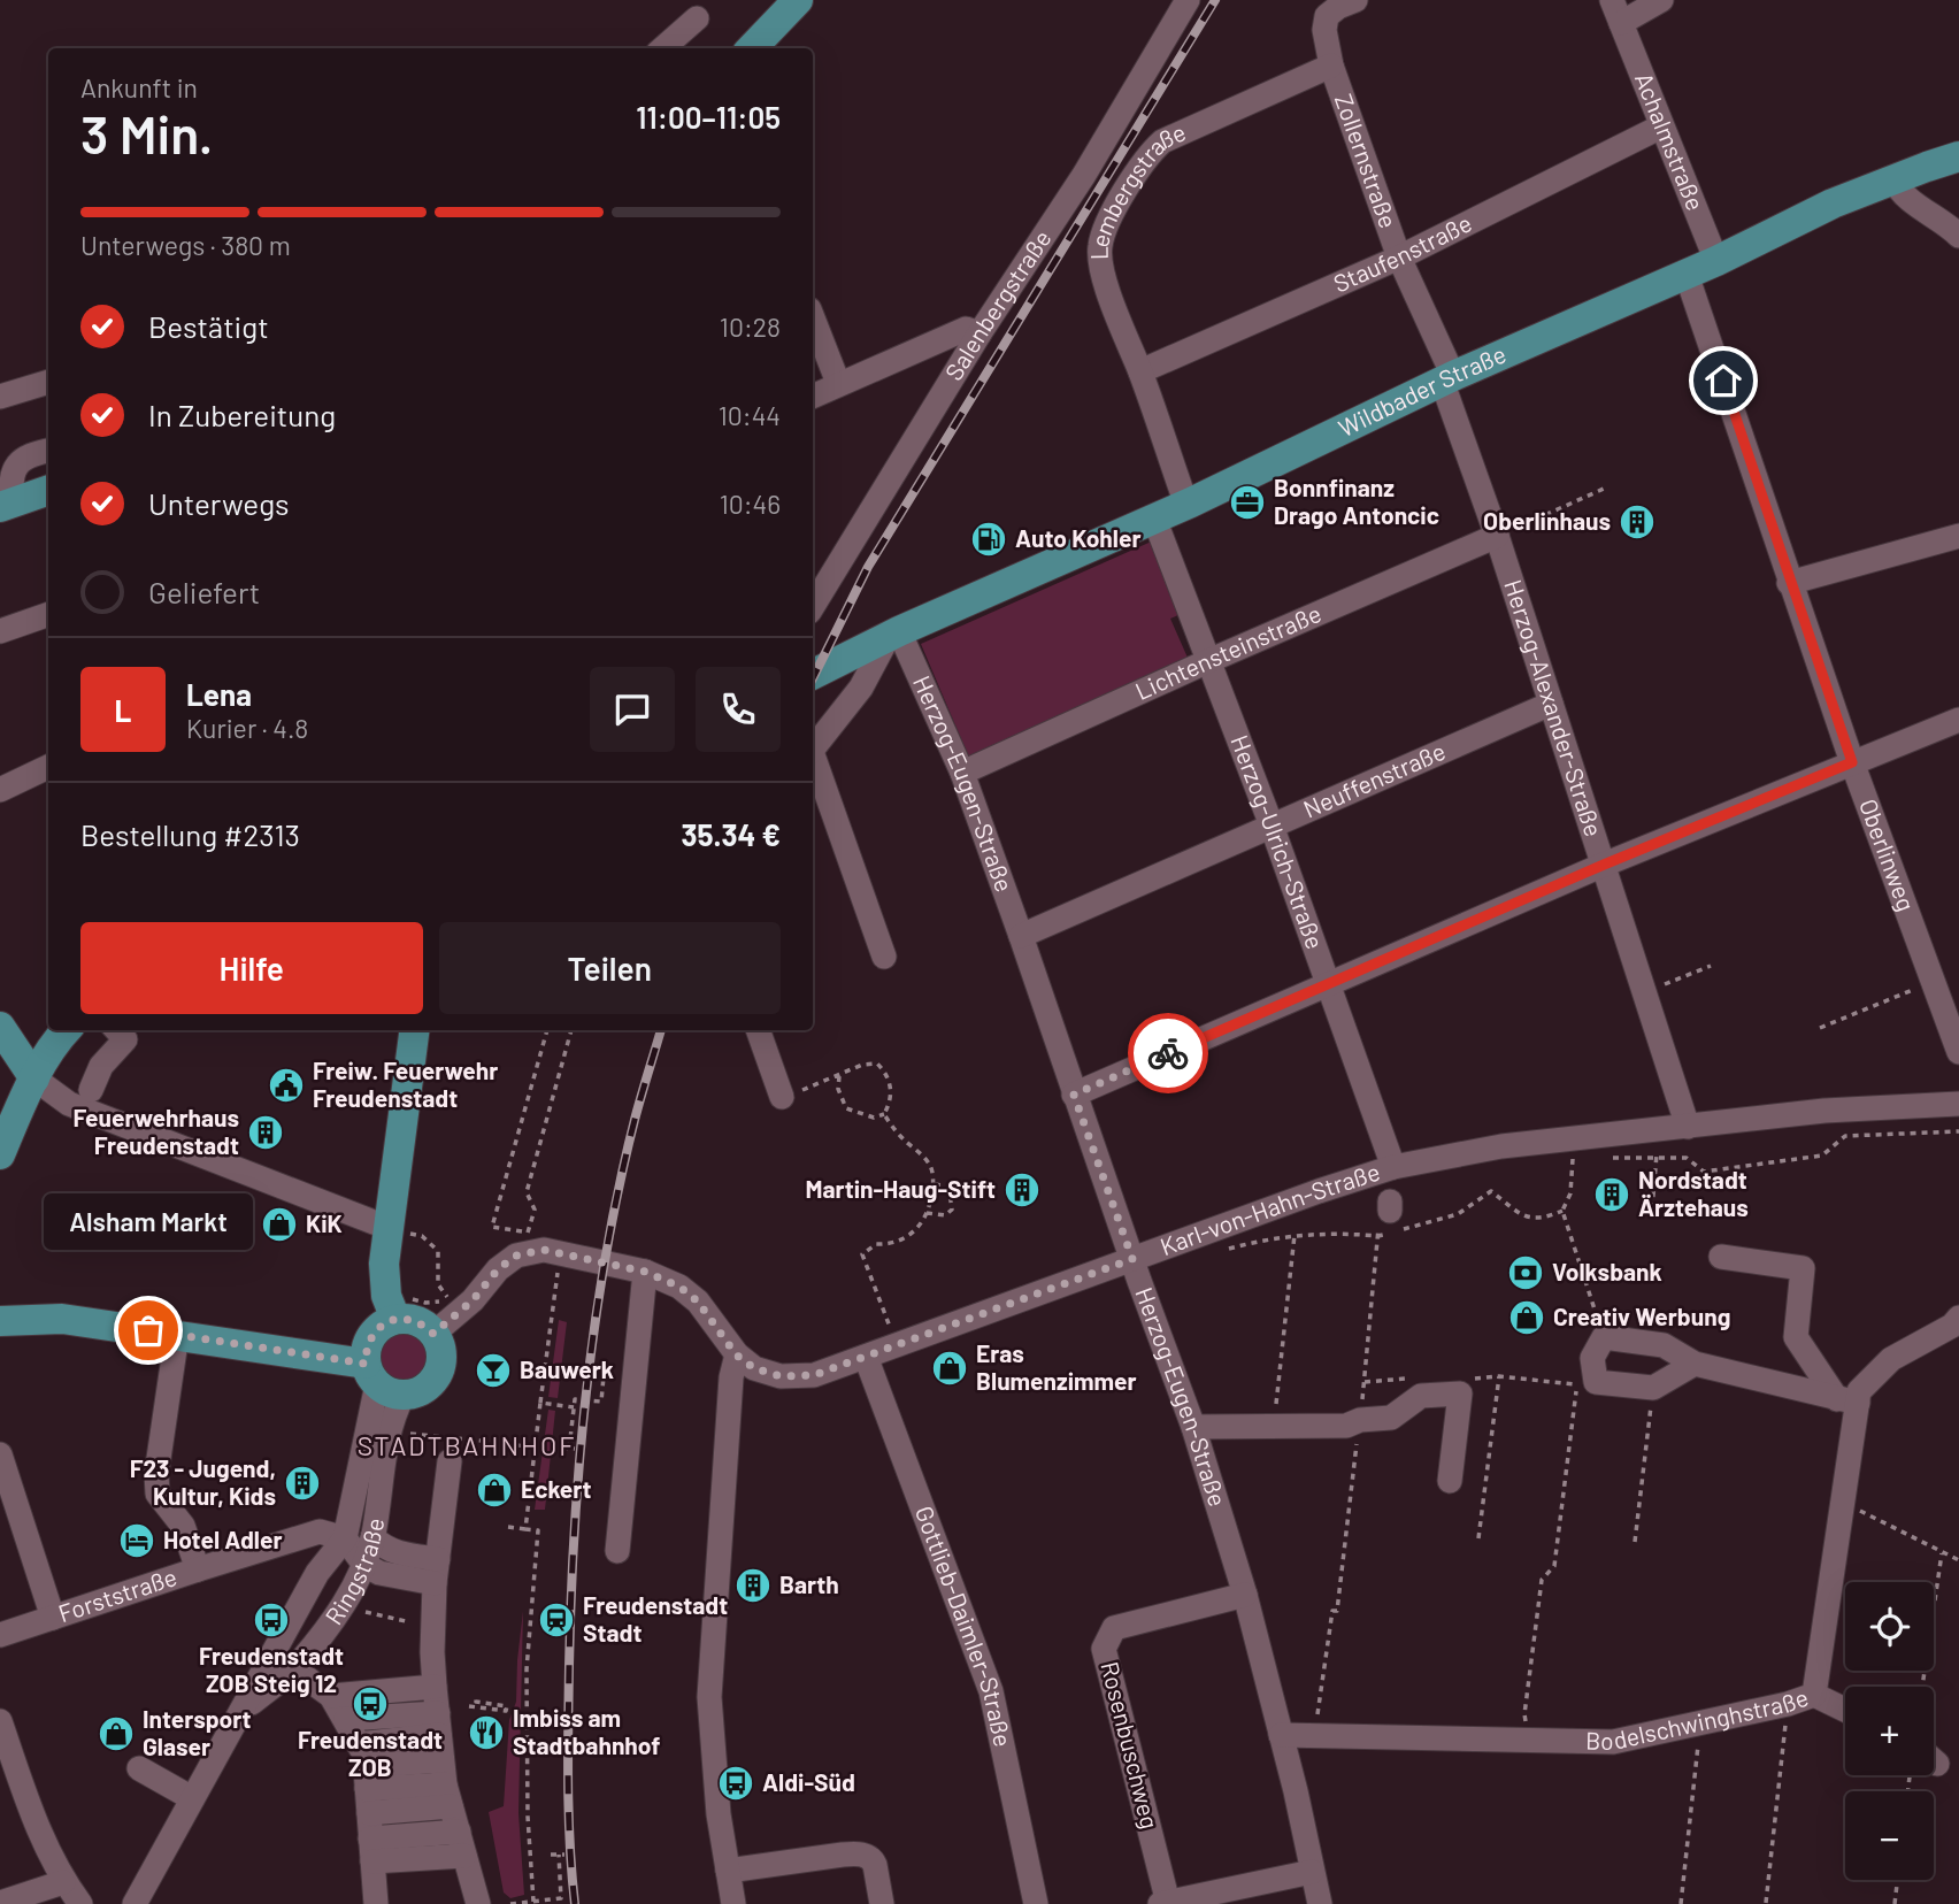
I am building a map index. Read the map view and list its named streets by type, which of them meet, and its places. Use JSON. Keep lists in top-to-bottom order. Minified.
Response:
{"streets":{"main road":["Wildbader Straße"],"street":["Achalmstraße","Zollernstraße","Lembergstraße","Staufenstraße","Salenbergstraße","Lichtensteinstraße","Herzog-Alexander-Straße","Neuffenstraße","Herzog-Eugen-Straße","Herzog-Ulrich-Straße","Oberlinweg","Karl-von-Hahn-Straße","Ringstraße","Forststraße","Gottlieb-Daimler-Straße","Bodelschwinghstraße","Rosenbuschweg"]},"crossings":[["Achalmstraße","Staufenstraße"],["Achalmstraße","Wildbader Straße"],["Zollernstraße","Lembergstraße"],["Zollernstraße","Staufenstraße"],["Zollernstraße","Wildbader Straße"],["Zollernstraße","Herzog-Alexander-Straße"],["Lembergstraße","Staufenstraße"],["Lembergstraße","Wildbader Straße"],["Wildbader Straße","Herzog-Alexander-Straße"],["Wildbader Straße","Herzog-Eugen-Straße"],["Wildbader Straße","Herzog-Ulrich-Straße"],["Wildbader Straße","Oberlinweg"],["Lichtensteinstraße","Herzog-Alexander-Straße"],["Lichtensteinstraße","Herzog-Eugen-Straße"],["Lichtensteinstraße","Herzog-Ulrich-Straße"],["Herzog-Alexander-Straße","Neuffenstraße"],["Herzog-Alexander-Straße","Karl-von-Hahn-Straße"],["Neuffenstraße","Herzog-Eugen-Straße"],["Neuffenstraße","Herzog-Ulrich-Straße"],["Herzog-Eugen-Straße","Karl-von-Hahn-Straße"],["Herzog-Eugen-Straße","Bodelschwinghstraße"],["Herzog-Eugen-Straße","Rosenbuschweg"],["Herzog-Ulrich-Straße","Karl-von-Hahn-Straße"],["Karl-von-Hahn-Straße","Gottlieb-Daimler-Straße"],["Ringstraße","Forststraße"]],"districts":["STADTBAHNHOF"],"places":{"office":["Bonnfinanz Drago Antoncic"],"building":["Oberlinhaus","Feuerwehrhaus Freudenstadt","Martin-Haug-Stift","Nordstadt Ärztehaus","F23 - Jugend, Kultur, Kids","Barth"],"fuel station":["Auto Kohler"],"public building":["Freiw. Feuerwehr Freudenstadt"],"shop":["KiK","Creativ Werbung","Eras Blumenzimmer","Eckert","Intersport Glaser"],"bank":["Volksbank"],"other":["Alsham Markt"],"bar":["Bauwerk"],"hotel":["Hotel Adler"],"bus stop":["Freudenstadt ZOB Steig 12","Freudenstadt ZOB","Aldi-Süd"],"station":["Freudenstadt Stadt"],"restaurant":["Imbiss am Stadtbahnhof"]},"page":{"heading":["3 Min.","Ankunft in","11:00–11:05"],"panel":["Lena","Kurier · 4.8","Bestellung #2313","35.34 €"],"bar":"Unterwegs · 380 m","list":[["Bestätigt","10:28"],["In Zubereitung","10:44"],["Unterwegs","10:46"],"Geliefert"],"round":"L","buttons":["Hilfe","Teilen"],"bubble":"Alsham Markt","map_buttons":["+","−"]}}
